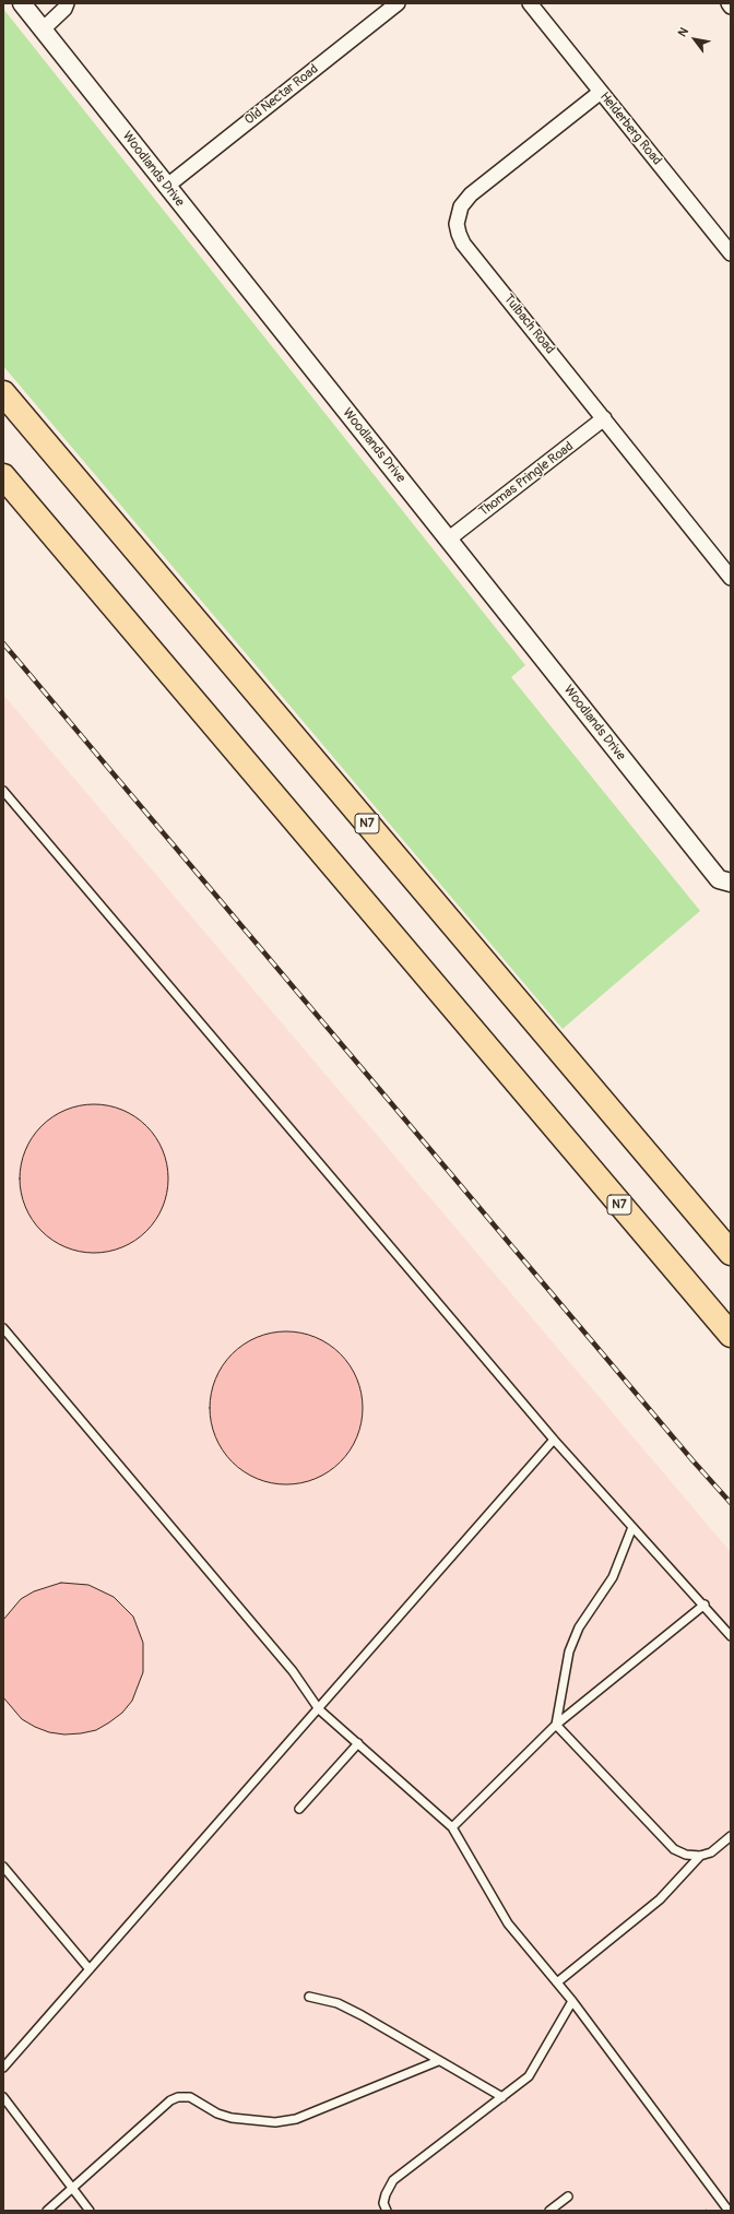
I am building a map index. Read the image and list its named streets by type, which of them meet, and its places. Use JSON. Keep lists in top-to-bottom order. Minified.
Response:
{"streets":{"highway":["N7"],"street":["Old Nectar Road","Helderberg Road","Woodlands Drive","Tulbach Road","Thomas Pringle Road"]},"crossings":[["Old Nectar Road","Woodlands Drive"],["Helderberg Road","Tulbach Road"],["Woodlands Drive","Thomas Pringle Road"],["Tulbach Road","Thomas Pringle Road"]],"north":"top left"}
